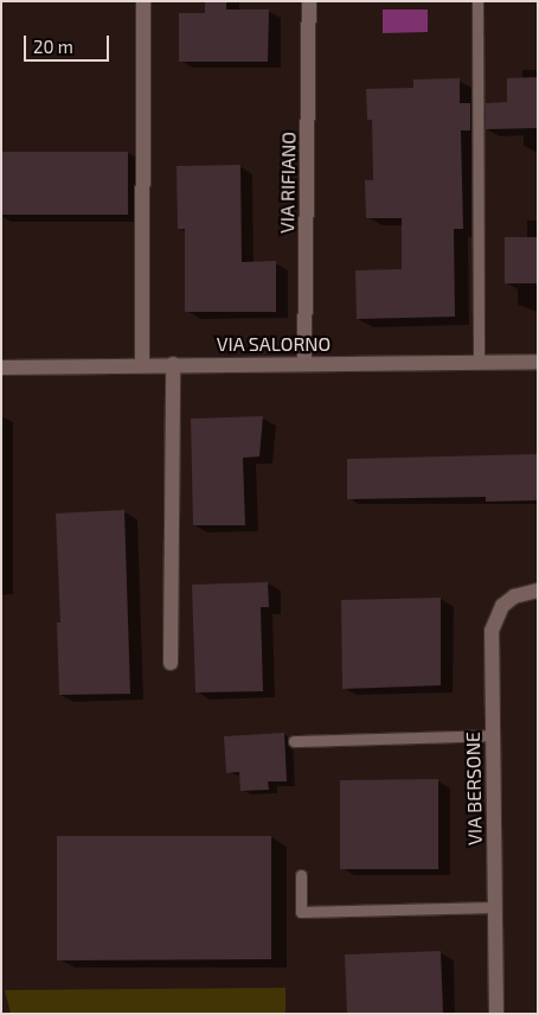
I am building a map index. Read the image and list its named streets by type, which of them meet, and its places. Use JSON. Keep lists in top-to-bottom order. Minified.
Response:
{"streets":{"street":["VIA RIFIANO","VIA SALORNO","VIA BERSONE"]},"crossings":[["VIA RIFIANO","VIA SALORNO"]],"scale_bar":"20 m"}
